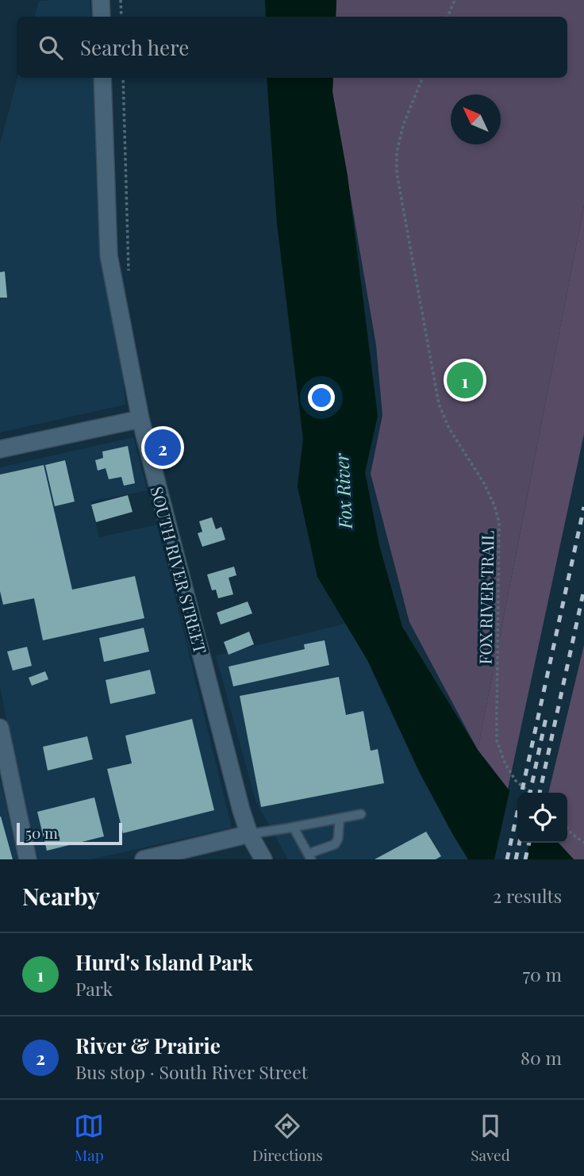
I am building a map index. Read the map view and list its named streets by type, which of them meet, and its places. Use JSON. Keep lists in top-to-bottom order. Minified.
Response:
{"streets":{"street":["SOUTH RIVER STREET"],"path":["FOX RIVER TRAIL"]},"water":["Fox River"],"scale_bar":"50 m","north":"top left","page":{"search":"Search here","pins":["1","2"],"scale":"50 m","heading":["Nearby","2 results"],"list":[{"mark":"1","name":"Hurd's Island Park","note":"Park","value":"70 m"},{"mark":"2","name":"River & Prairie","note":"Bus stop · South River Street","value":"80 m"}],"nav":["Map","Directions","Saved"]}}
